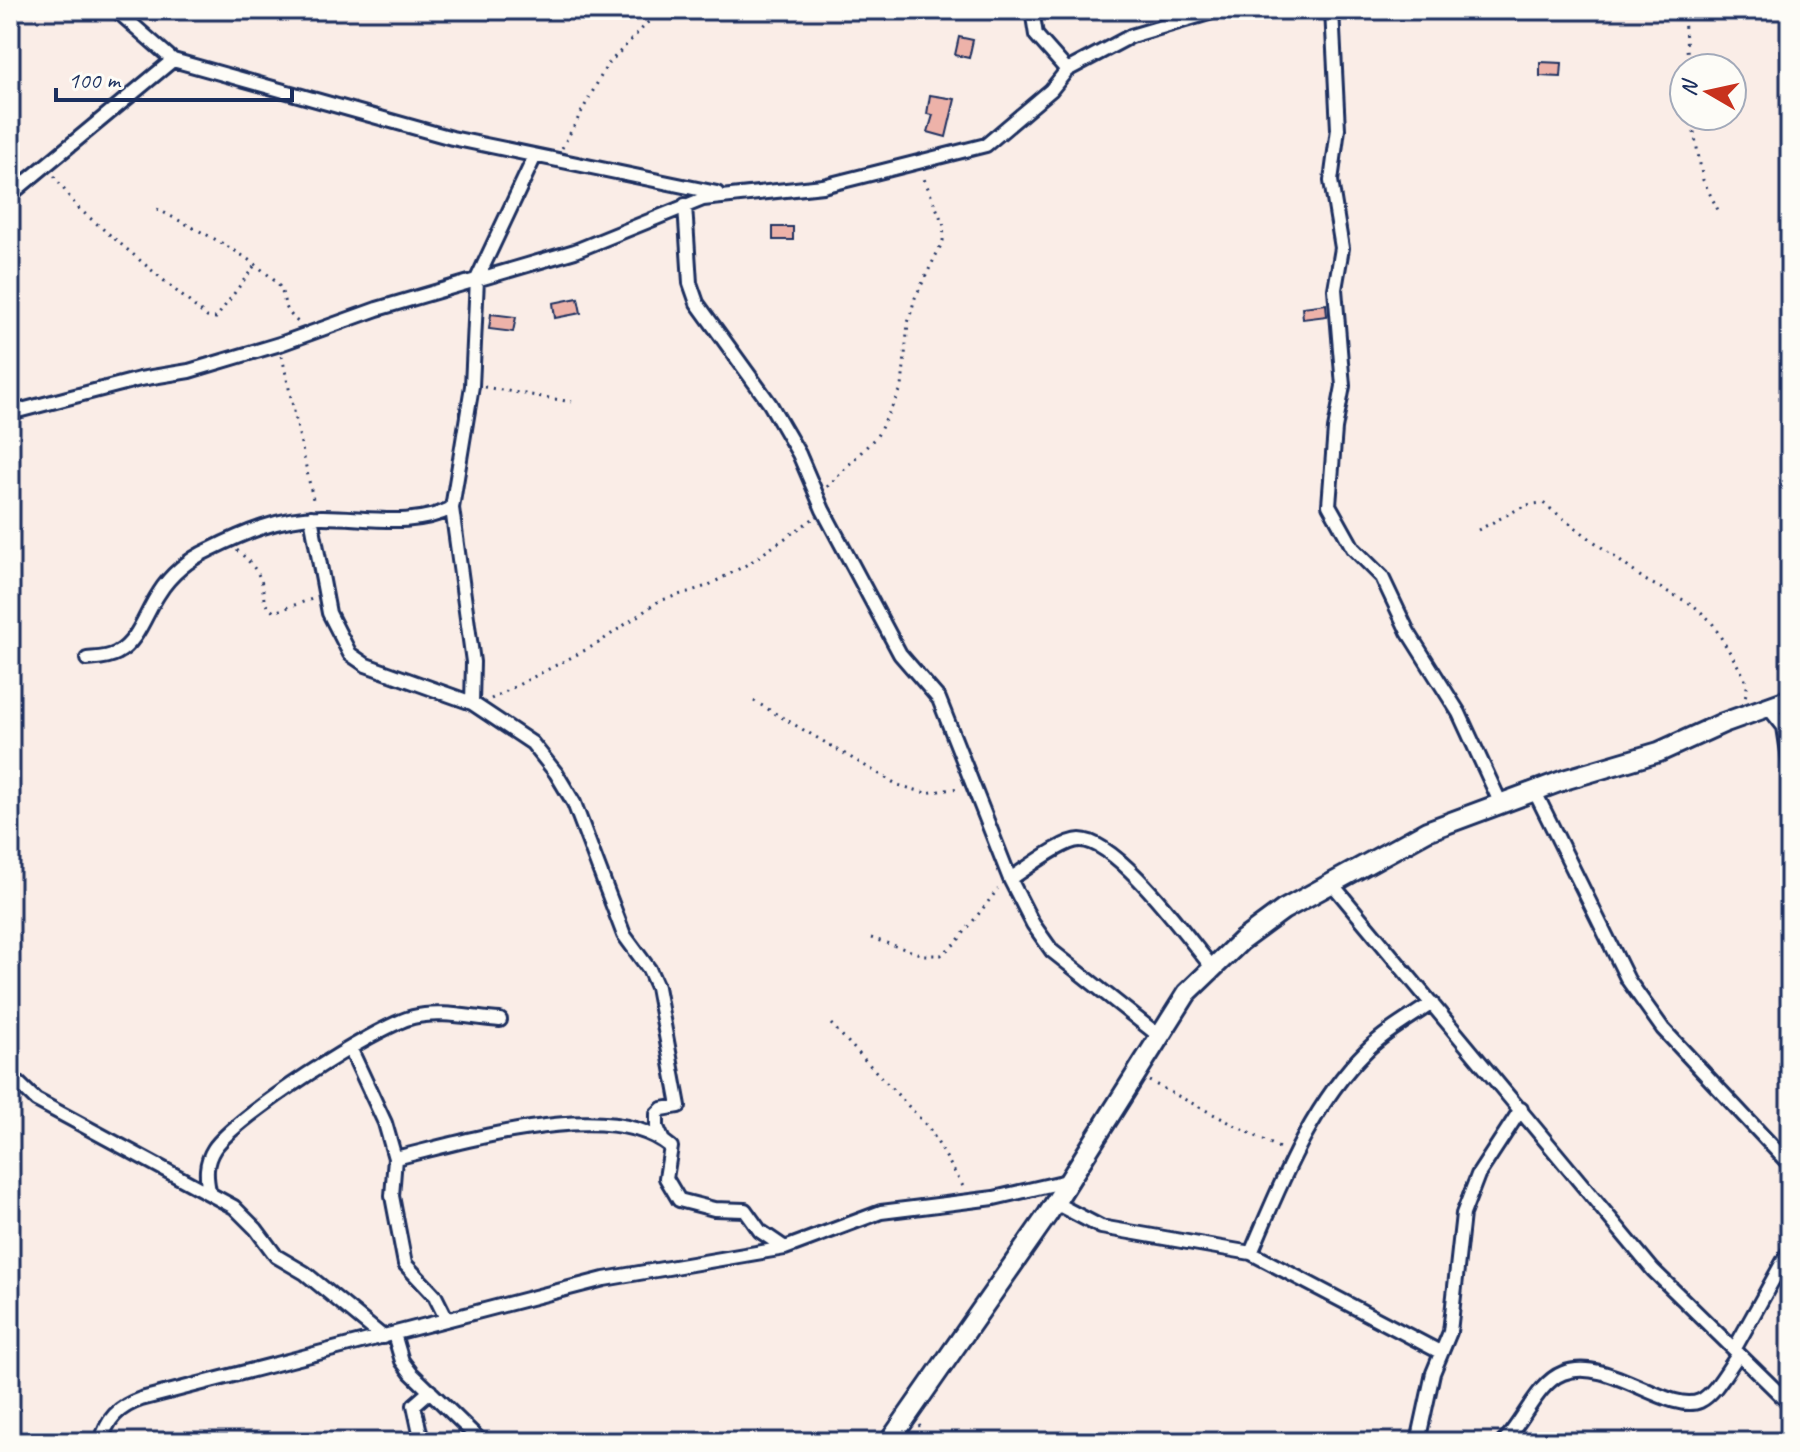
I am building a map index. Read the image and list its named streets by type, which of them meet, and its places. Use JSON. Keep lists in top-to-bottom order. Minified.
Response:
{"scale_bar":"100 m","north":"left"}
